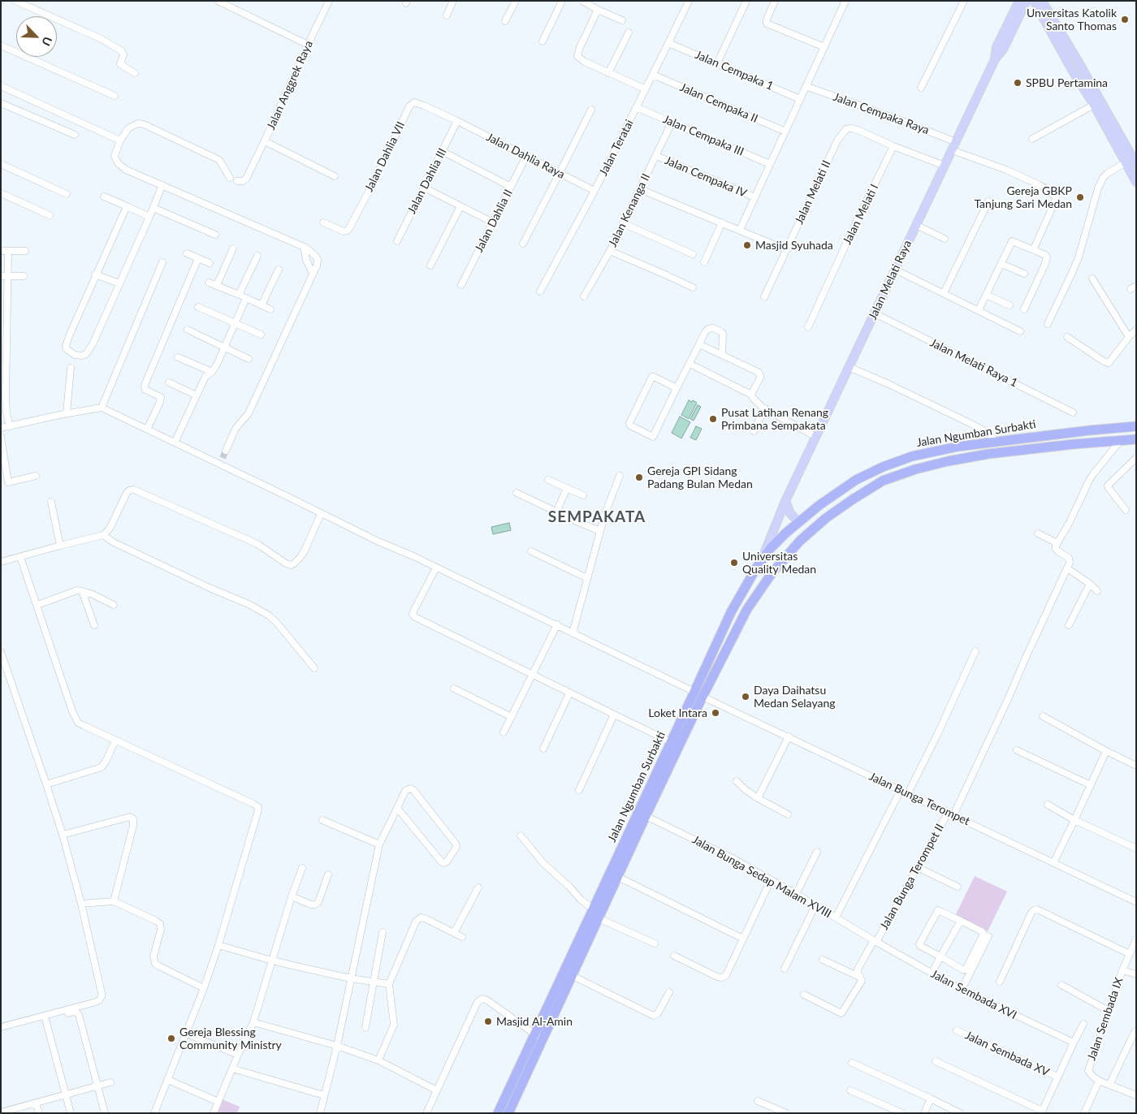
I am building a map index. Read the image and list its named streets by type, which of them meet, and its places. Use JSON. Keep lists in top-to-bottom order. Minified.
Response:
{"streets":{"highway":["Jalan Ngumban Surbakti"],"main road":["Jalan Melati Raya"],"street":["Jalan Cempaka 1","Jalan Anggrek Raya","Jalan Cempaka II","Jalan Cempaka Raya","Jalan Cempaka III","Jalan Teratai","Jalan Dahlia Raya","Jalan Dahlia VII","Jalan Cempaka IV","Jalan Dahlia III","Jalan Melati II","Jalan Kenanga II","Jalan Melati I","Jalan Dahlia II","Jalan Melati Raya 1","Jalan Bunga Terompet","Jalan Bunga Sedap Malam XVIII","Jalan Bunga Terompet II","Jalan Sembada XVI","Jalan Sembada IX","Jalan Sembada XV"]},"crossings":[["Jalan Cempaka 1","Jalan Teratai"],["Jalan Cempaka II","Jalan Teratai"],["Jalan Cempaka Raya","Jalan Melati Raya"],["Jalan Cempaka III","Jalan Teratai"],["Jalan Cempaka III","Jalan Kenanga II"],["Jalan Teratai","Jalan Dahlia Raya"],["Jalan Dahlia Raya","Jalan Dahlia VII"],["Jalan Dahlia Raya","Jalan Dahlia III"],["Jalan Dahlia Raya","Jalan Dahlia II"],["Jalan Dahlia VII","Jalan Dahlia III"],["Jalan Cempaka IV","Jalan Kenanga II"],["Jalan Melati II","Jalan Melati I"],["Jalan Melati Raya","Jalan Melati Raya 1"],["Jalan Melati Raya","Jalan Ngumban Surbakti"],["Jalan Ngumban Surbakti","Jalan Bunga Terompet"],["Jalan Ngumban Surbakti","Jalan Bunga Sedap Malam XVIII"],["Jalan Bunga Terompet","Jalan Bunga Terompet II"],["Jalan Bunga Sedap Malam XVIII","Jalan Bunga Terompet II"],["Jalan Bunga Sedap Malam XVIII","Jalan Sembada XVI"],["Jalan Bunga Terompet II","Jalan Sembada XVI"]],"districts":["SEMPAKATA"],"places":["Unversitas Katolik Santo Thomas","SPBU Pertamina","Gereja GBKP Tanjung Sari Medan","Masjid Syuhada","Pusat Latihan Renang Primbana Sempakata","Gereja GPI Sidang Padang Bulan Medan","Universitas Quality Medan","Daya Daihatsu Medan Selayang","Loket Intara","Masjid Al-Amin","Gereja Blessing Community Ministry"],"north":"bottom right"}
